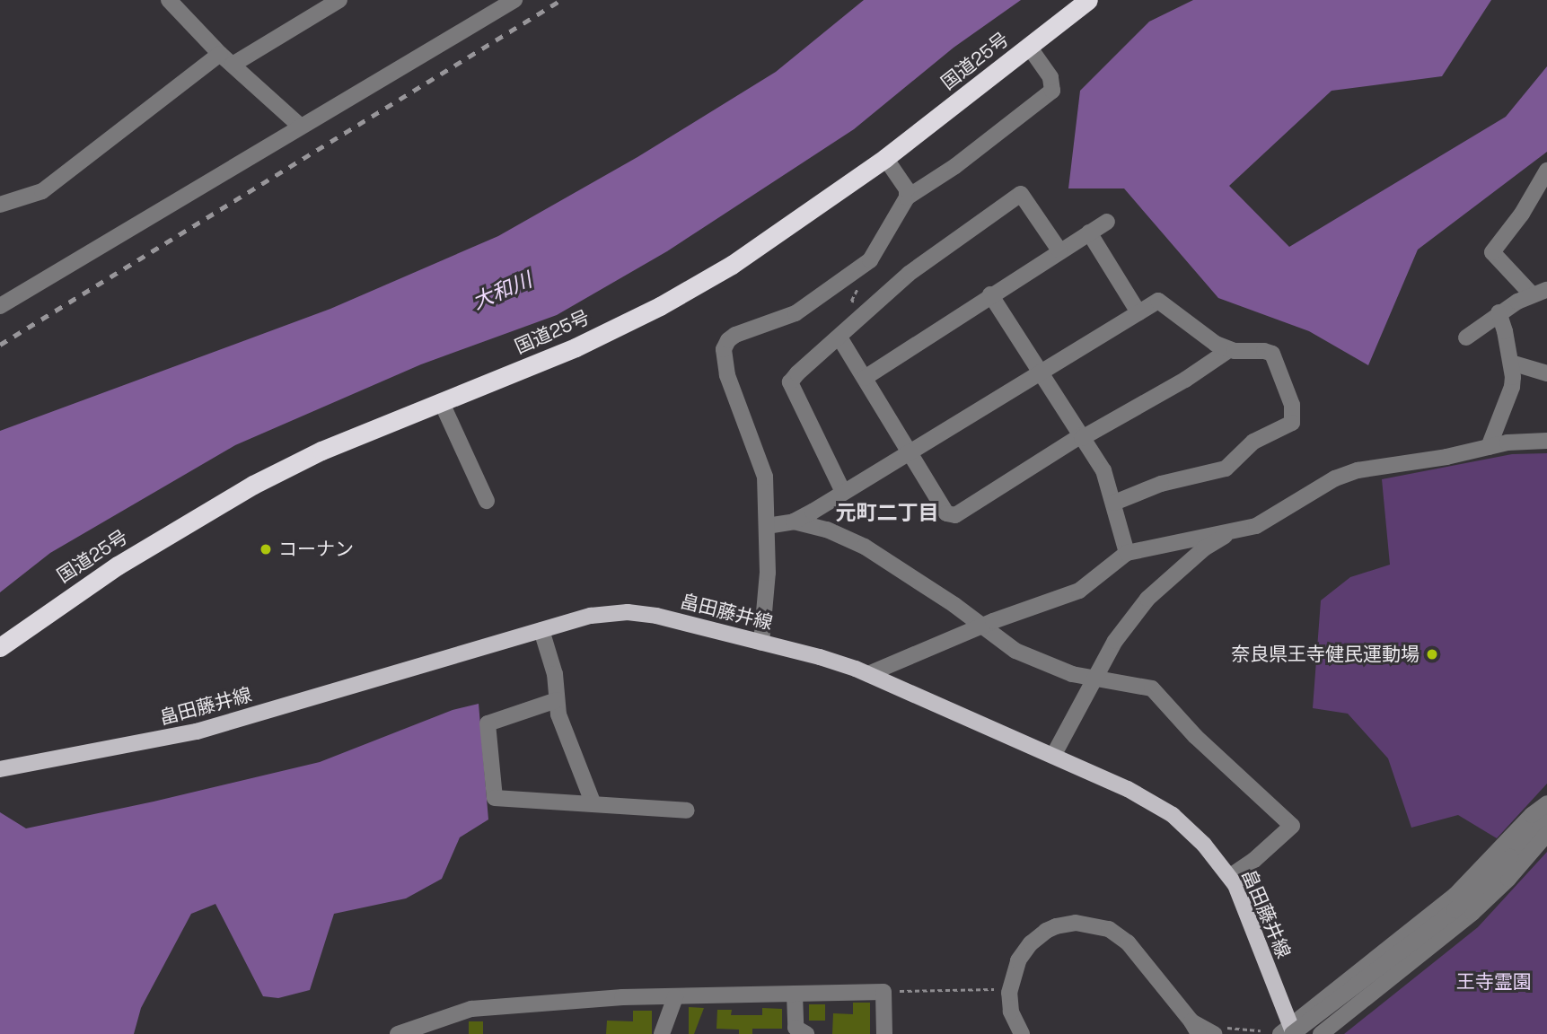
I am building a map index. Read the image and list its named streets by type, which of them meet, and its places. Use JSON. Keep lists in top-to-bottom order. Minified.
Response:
{"streets":{"highway":["国道25号"],"main road":["畠田藤井線"]},"districts":["元町二丁目"],"water":["大和川"],"parks":["王寺霊園"],"places":["コーナン","奈良県王寺健民運動場"]}
